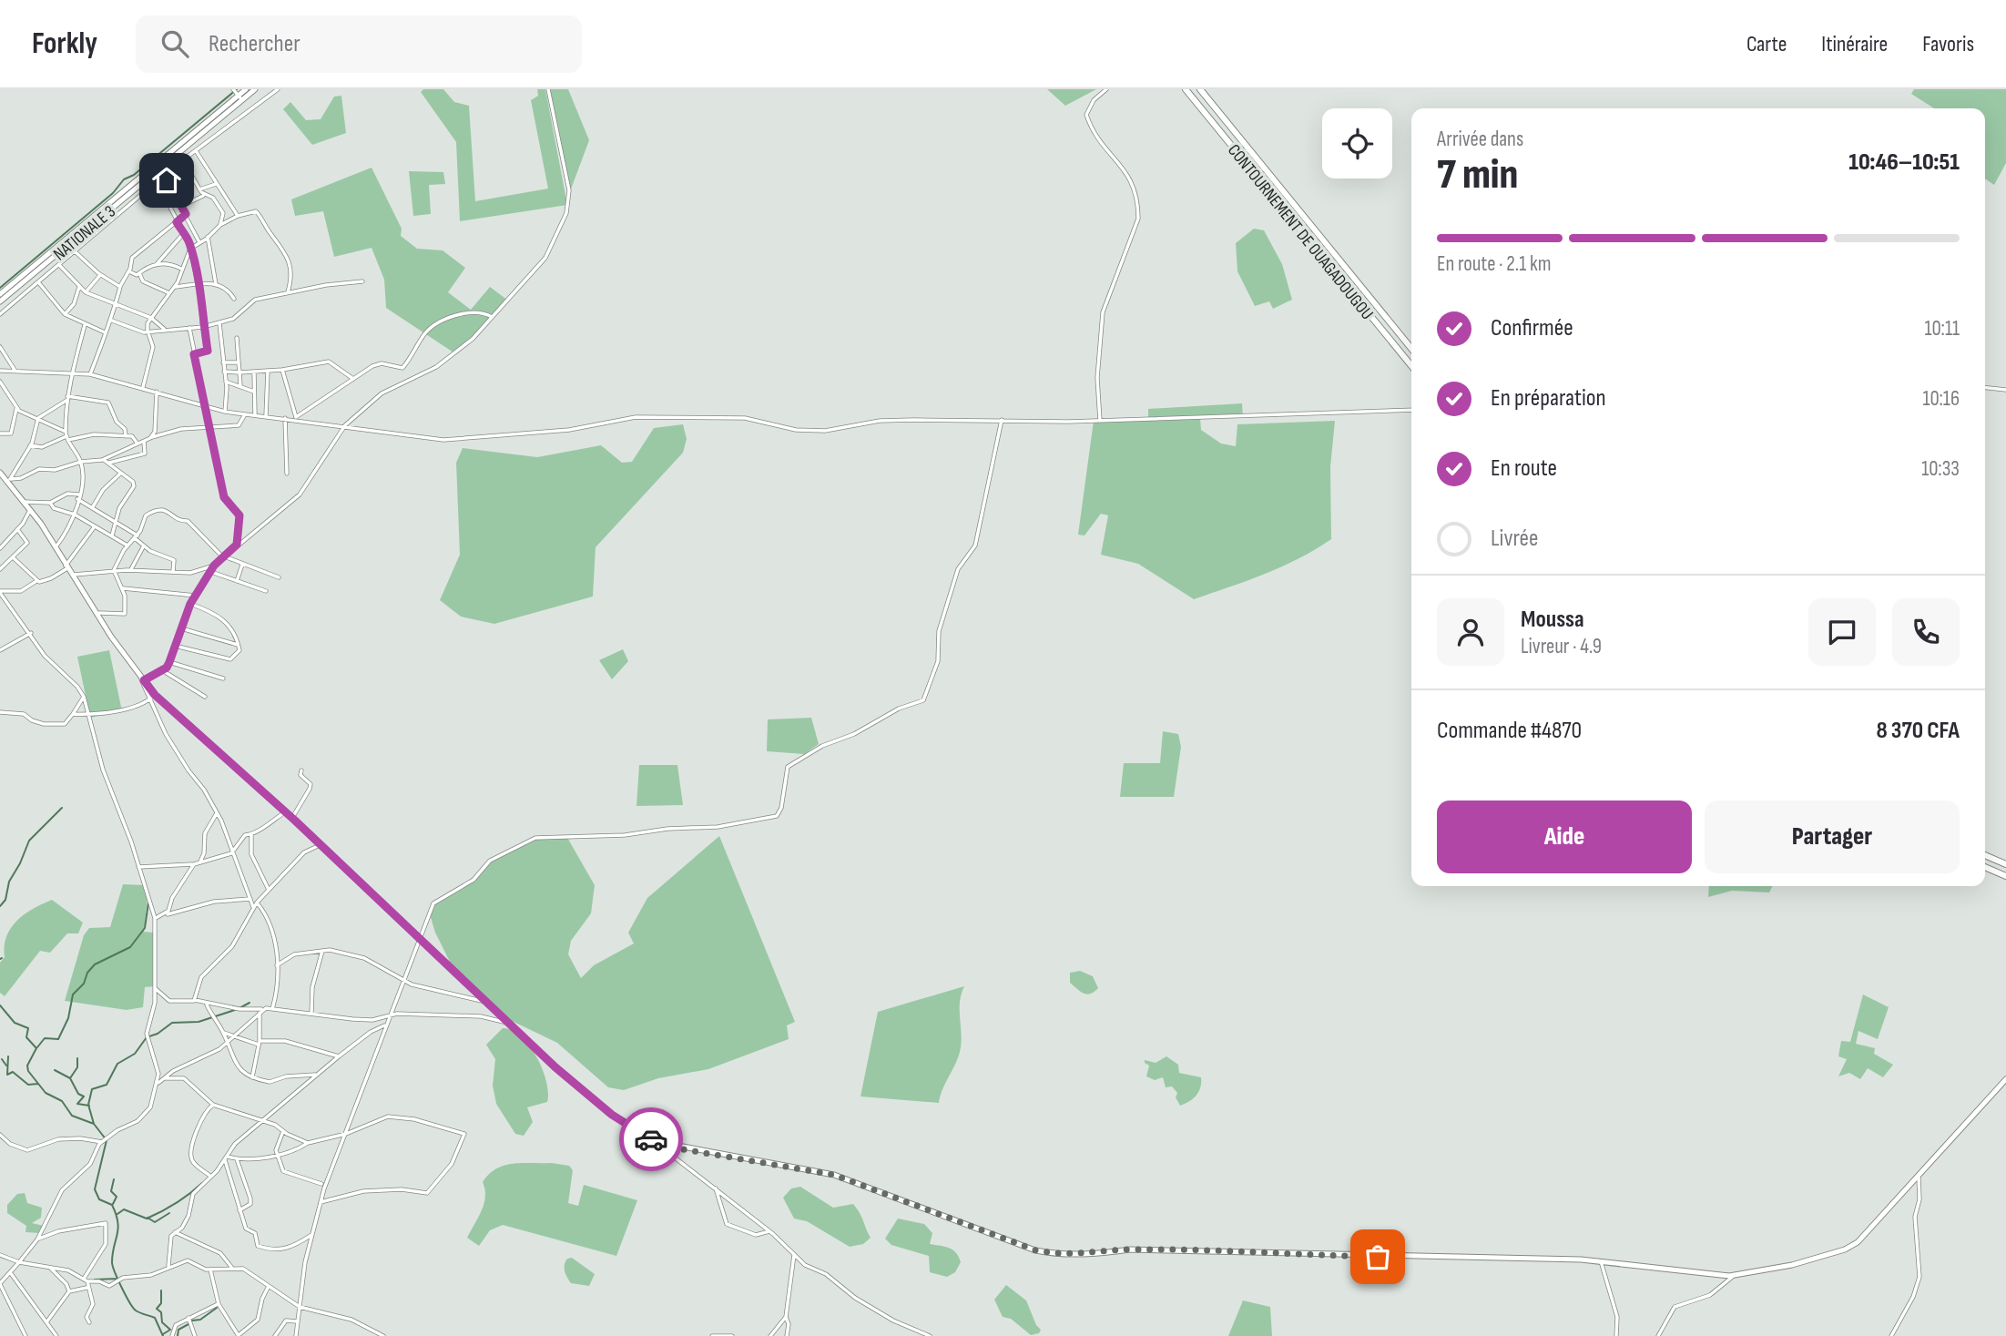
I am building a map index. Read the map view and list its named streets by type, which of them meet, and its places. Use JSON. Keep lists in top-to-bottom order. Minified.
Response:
{"streets":{"highway":["CONTOURNEMENT DE OUAGADOUGOU"],"street":["NATIONALE 3"]},"page":{"header":"Forkly","search":"Rechercher","nav":["Carte","Itinéraire","Favoris"],"heading":["7 min","Arrivée dans","10:46–10:51"],"panel":["Moussa","Livreur · 4.9","Commande #4870","8 370 CFA"],"bar":"En route · 2.1 km","list":[["Confirmée","10:11"],["En préparation","10:16"],["En route","10:33"],"Livrée"],"buttons":["Aide","Partager"]}}
